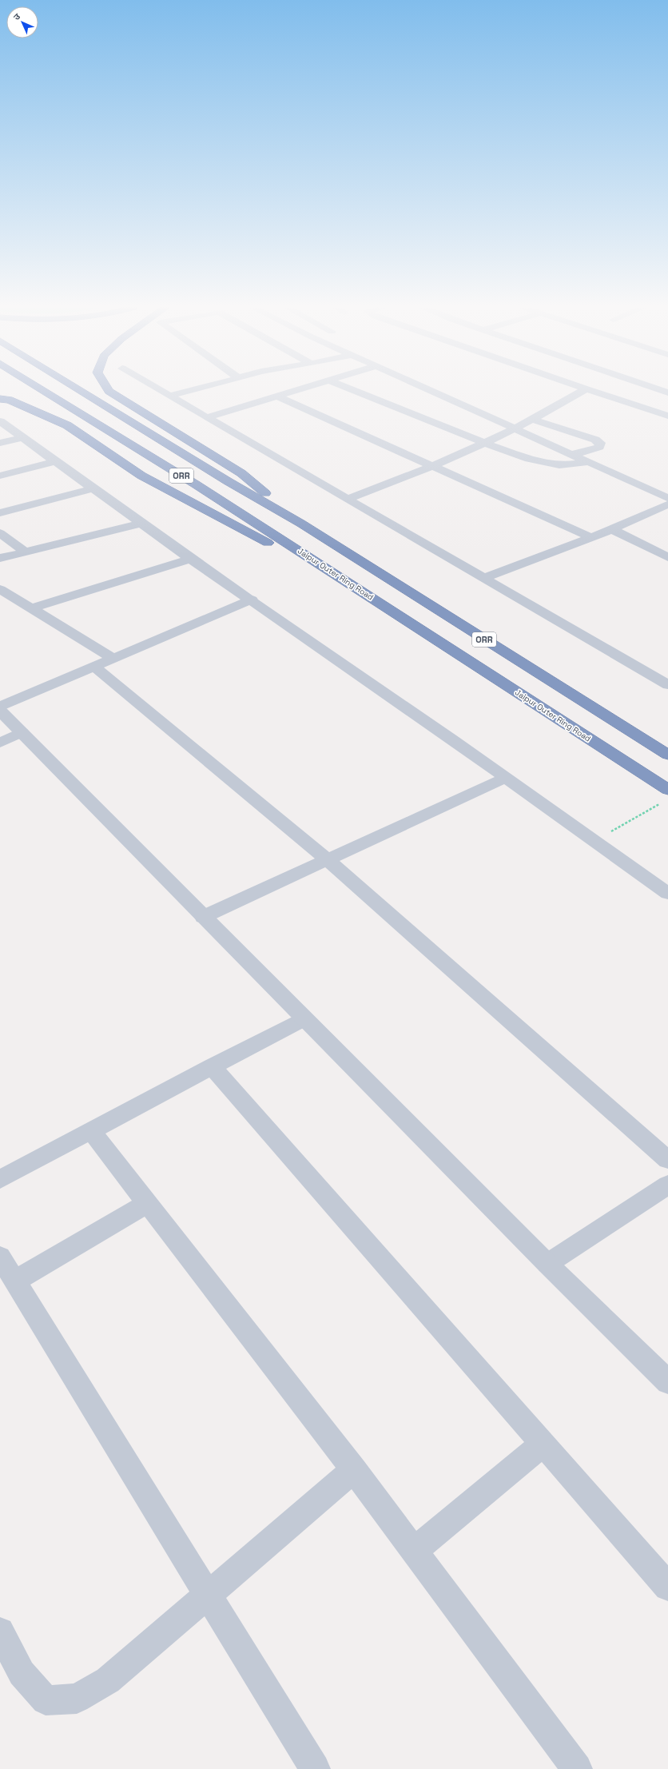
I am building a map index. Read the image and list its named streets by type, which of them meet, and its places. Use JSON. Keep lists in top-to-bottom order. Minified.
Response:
{"streets":{"highway":["ORR","Jaipur Outer Ring Road"]},"north":"top left"}
